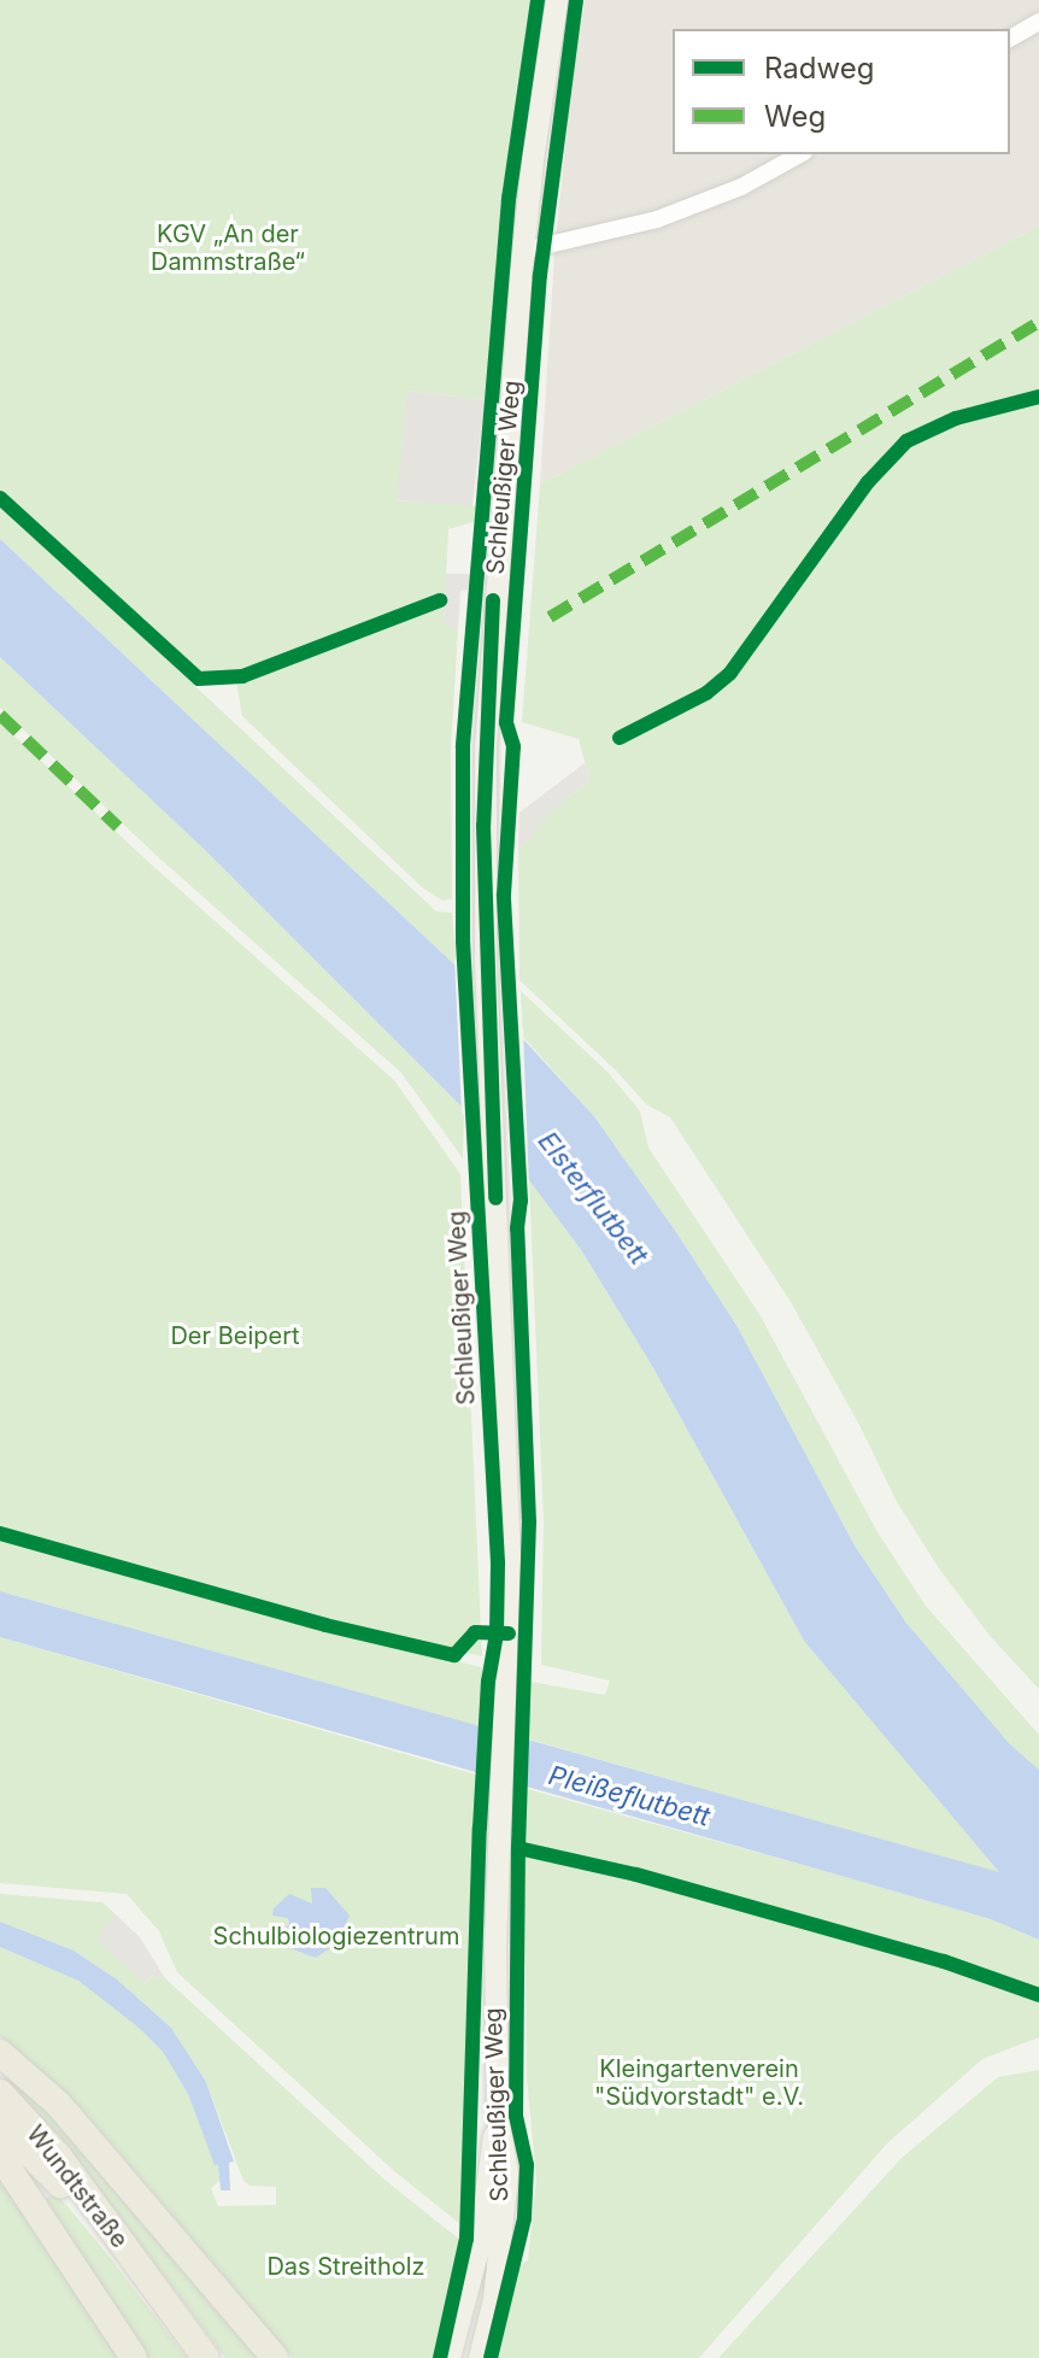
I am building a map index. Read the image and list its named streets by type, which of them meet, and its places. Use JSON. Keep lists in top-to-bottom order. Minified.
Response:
{"streets":{"highway":["Wundtstraße"],"main road":["Schleußiger Weg"]},"water":["Elsterflutbett","Pleißeflutbett"],"parks":["KGV „An der Dammstraße“","Der Beipert","Schulbiologiezentrum","Kleingartenverein \"Südvorstadt\" e.V.","Das Streitholz"],"legend":["Radweg","Weg"]}
